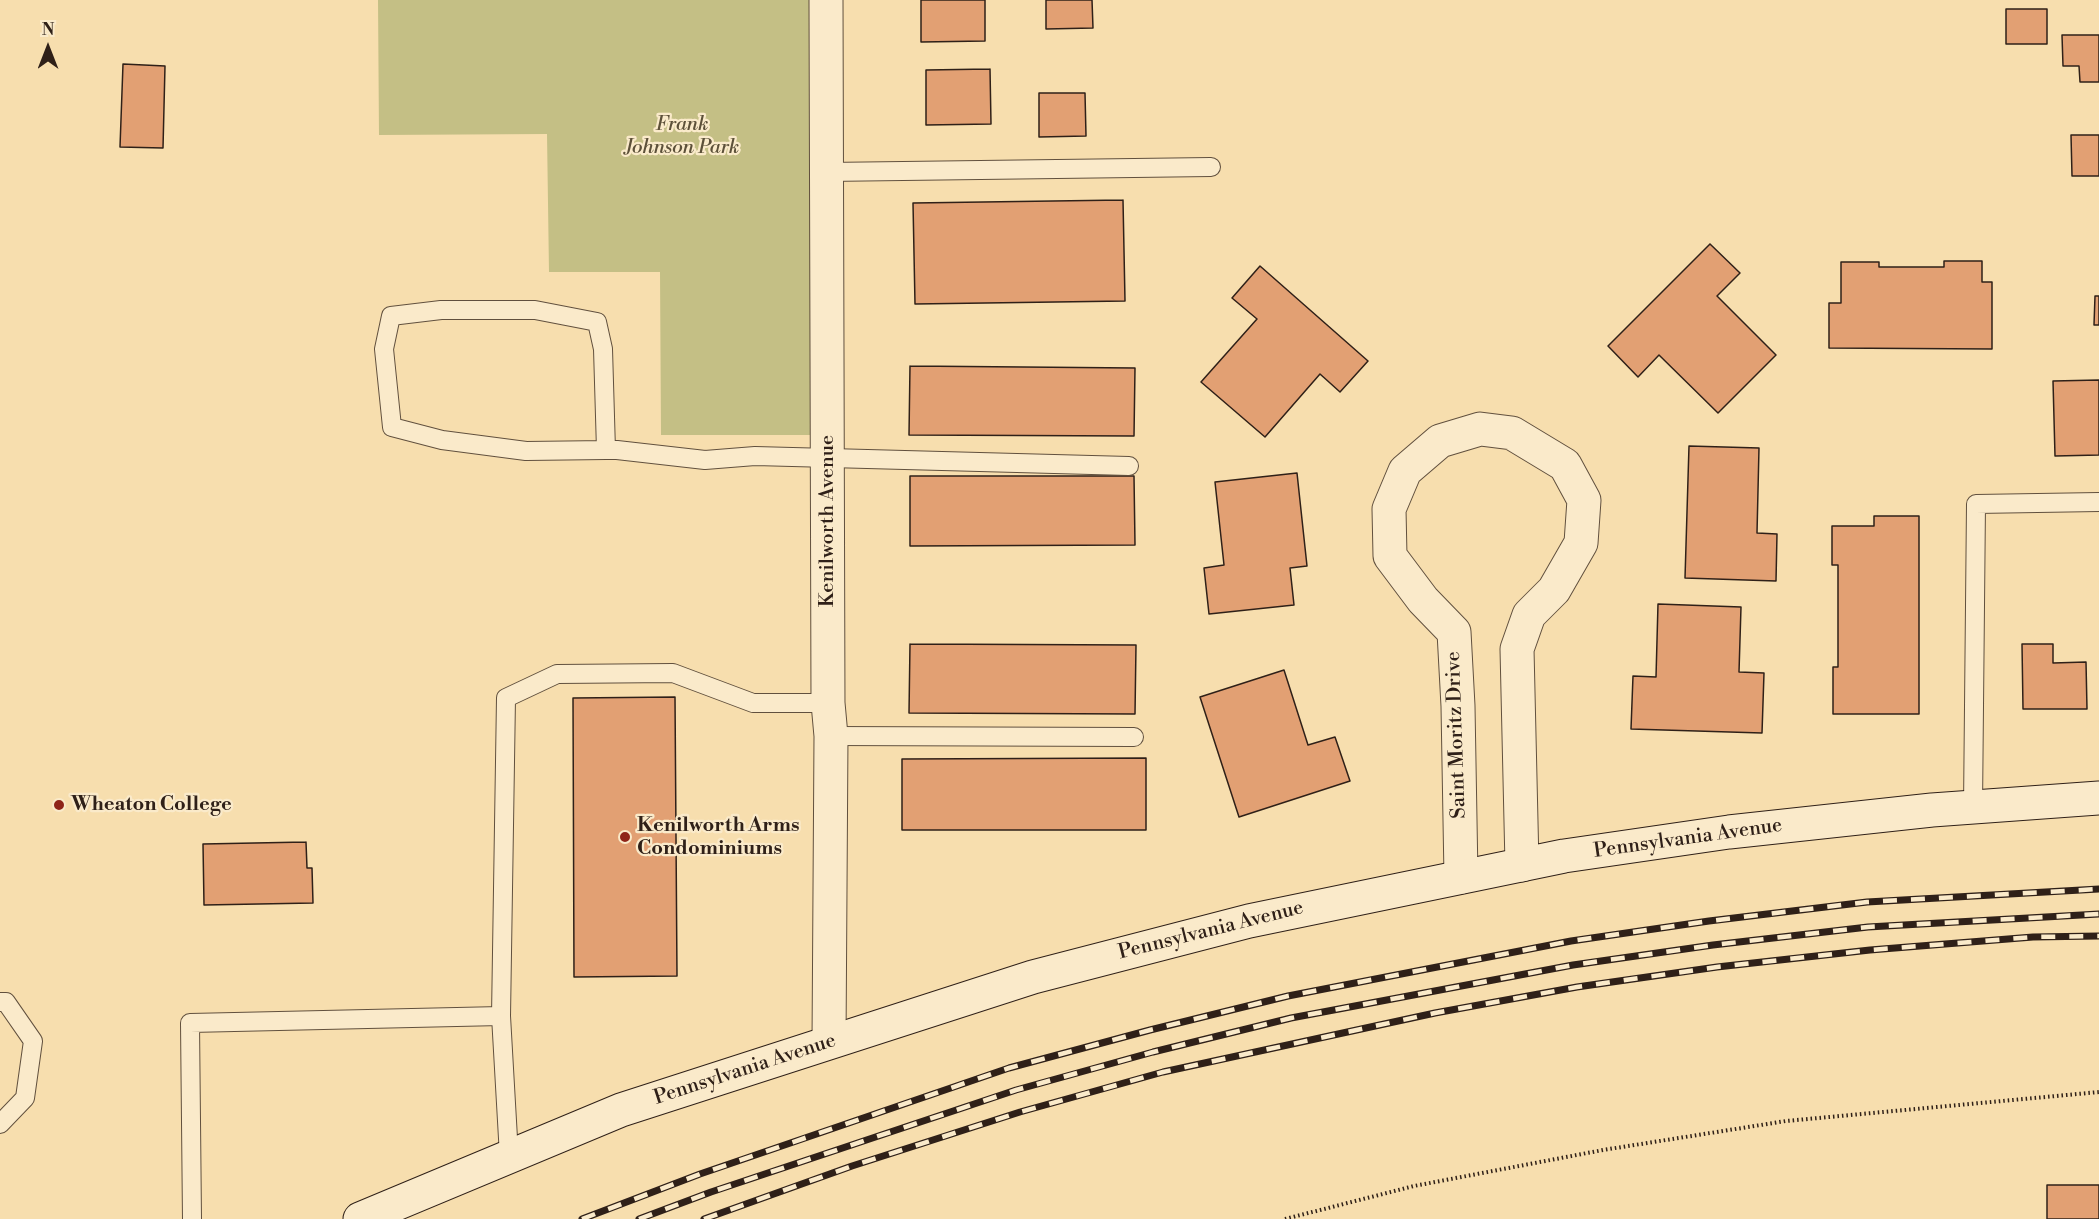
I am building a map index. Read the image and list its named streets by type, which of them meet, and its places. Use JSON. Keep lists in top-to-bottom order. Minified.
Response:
{"streets":{"street":["Kenilworth Avenue","Saint Moritz Drive","Pennsylvania Avenue"]},"crossings":[["Kenilworth Avenue","Pennsylvania Avenue"],["Saint Moritz Drive","Pennsylvania Avenue"]],"parks":["Frank Johnson Park"],"places":["Wheaton College","Kenilworth Arms Condominiums"],"north":"top"}
